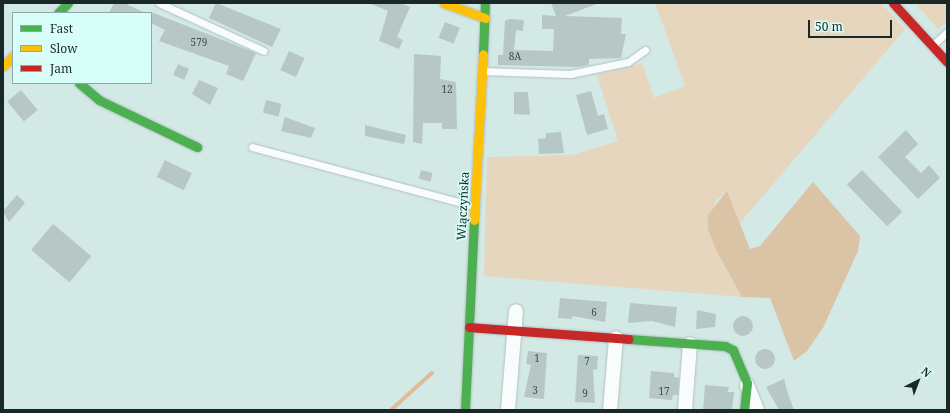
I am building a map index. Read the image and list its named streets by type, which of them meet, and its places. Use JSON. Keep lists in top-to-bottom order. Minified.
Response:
{"streets":{"street":["Wiączyńska"]},"house_numbers":["579","8A","12","6","1","7","3","17","9"],"legend":["Fast","Slow","Jam"],"scale_bar":"50 m","north":"top right"}
